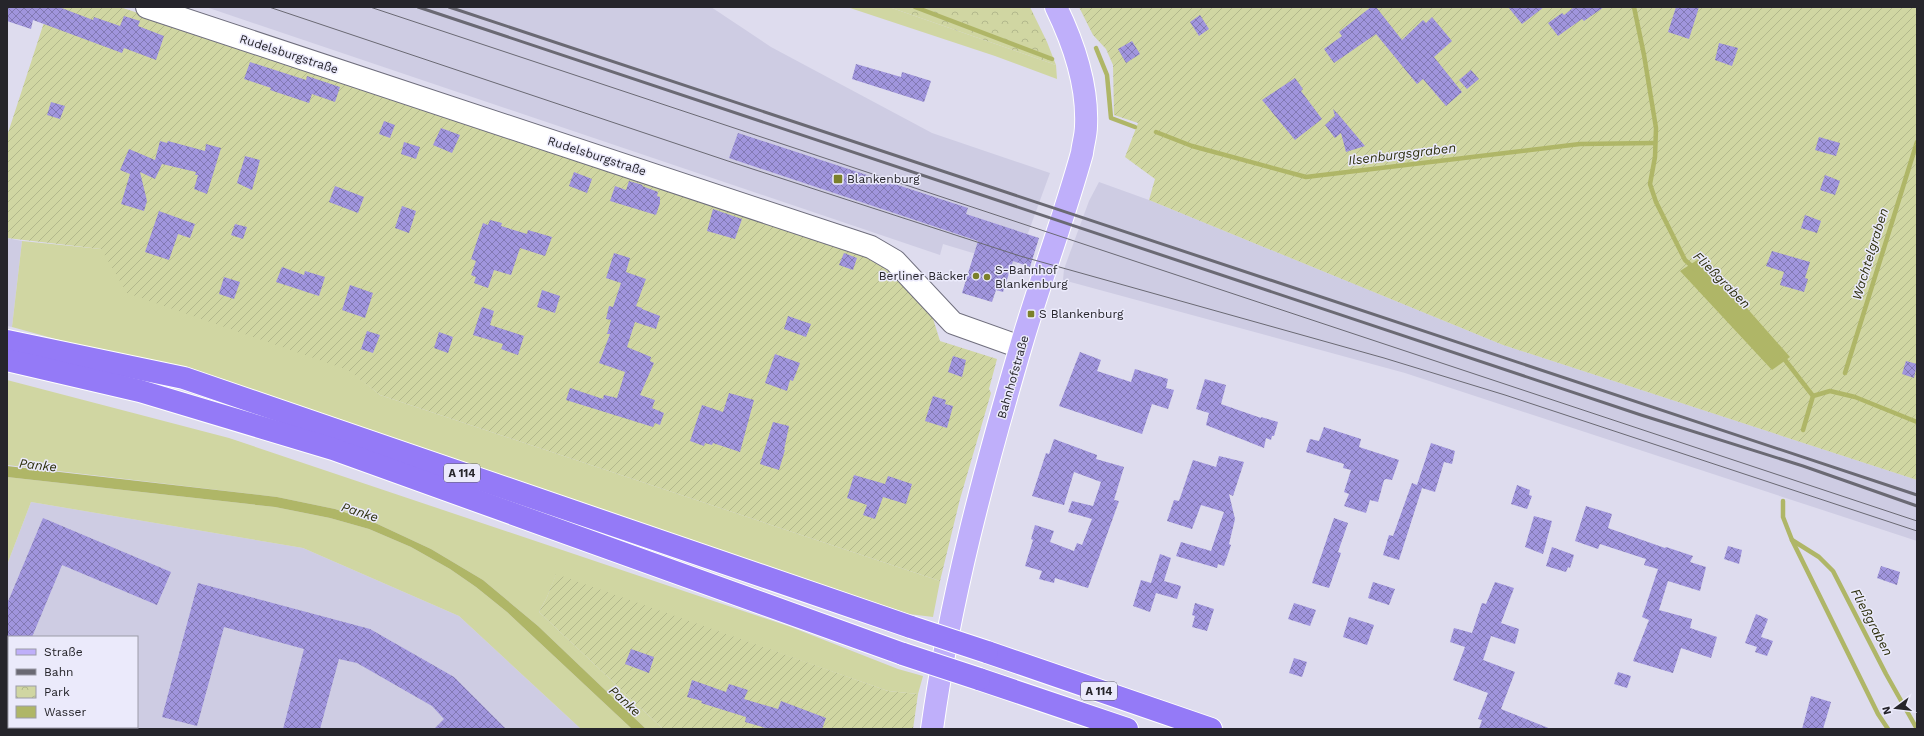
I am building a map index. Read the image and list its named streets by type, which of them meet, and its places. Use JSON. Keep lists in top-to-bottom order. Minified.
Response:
{"streets":{"highway":["A 114"],"main road":["Bahnhofstraße"],"street":["Rudelsburgstraße"]},"crossings":[["Rudelsburgstraße","Bahnhofstraße"]],"water":["Ilsenburgsgraben","Wachtelgraben","Fließgraben","Panke"],"places":{"transit":["Blankenburg","S Blankenburg"],"other":["Berliner Bäcker","S-Bahnhof Blankenburg"]},"legend":["Straße","Bahn","Park","Wasser"],"north":"left"}
